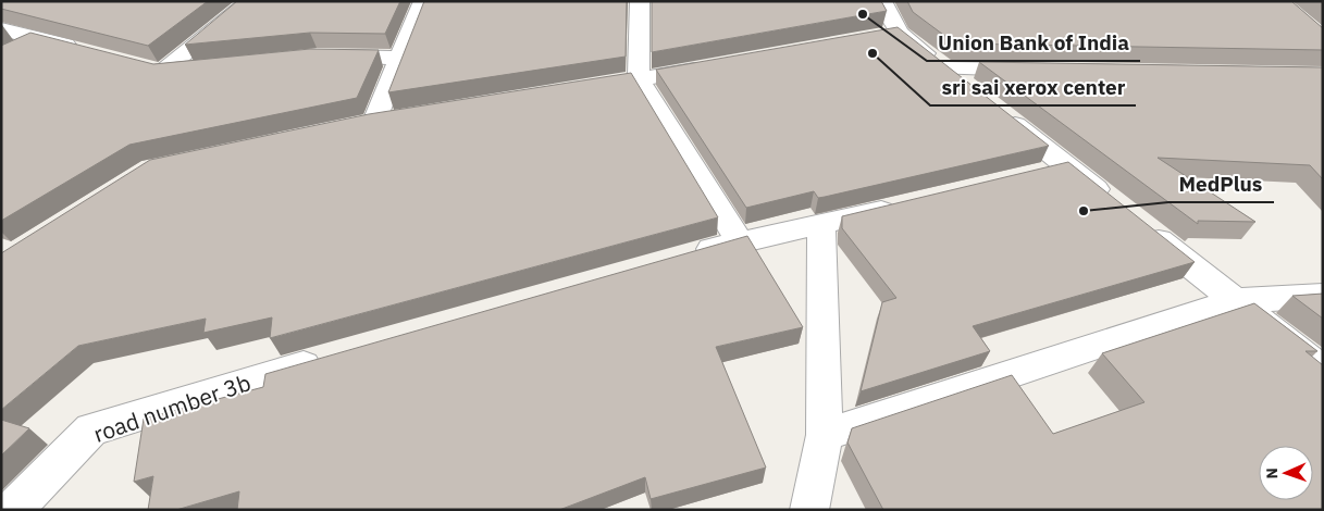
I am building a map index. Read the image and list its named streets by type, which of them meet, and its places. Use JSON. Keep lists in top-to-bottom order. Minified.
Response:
{"streets":{"street":["road number 3b"]},"places":["Union Bank of India","sri sai xerox center","MedPlus"],"north":"left"}
